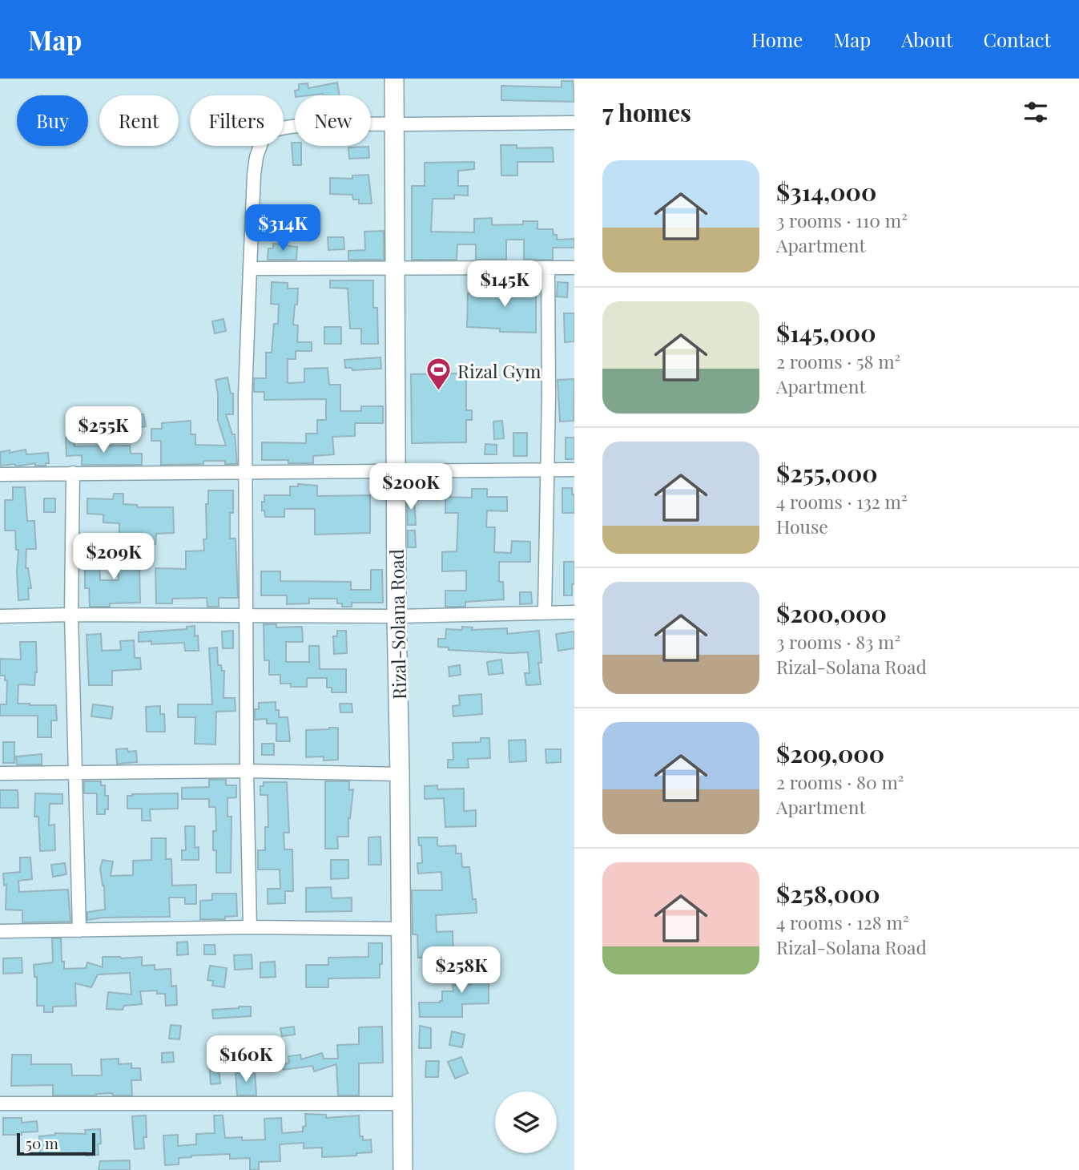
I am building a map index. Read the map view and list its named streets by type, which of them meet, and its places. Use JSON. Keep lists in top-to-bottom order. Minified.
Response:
{"streets":{"main road":["Rizal-Solana Road"]},"places":{"sports":["Rizal Gym"]},"scale_bar":"50 m","page":{"header":"Map","nav":["Home","Map","About","Contact"],"heading":"7 homes","chip":["Buy","Rent","Filters","New"],"list":[{"name":"$314,000","note":"3 rooms · 110 m² · Apartment"},{"name":"$145,000","note":"2 rooms · 58 m² · Apartment"},{"name":"$255,000","note":"4 rooms · 132 m² · House"},{"name":"$200,000","note":"3 rooms · 83 m² · Rizal-Solana Road"},{"name":"$209,000","note":"2 rooms · 80 m² · Apartment"},{"name":"$258,000","note":"4 rooms · 128 m² · Rizal-Solana Road"}],"price":["$314K","$145K","$255K","$200K","$209K","$258K","$160K"],"scale":"50 m"}}
